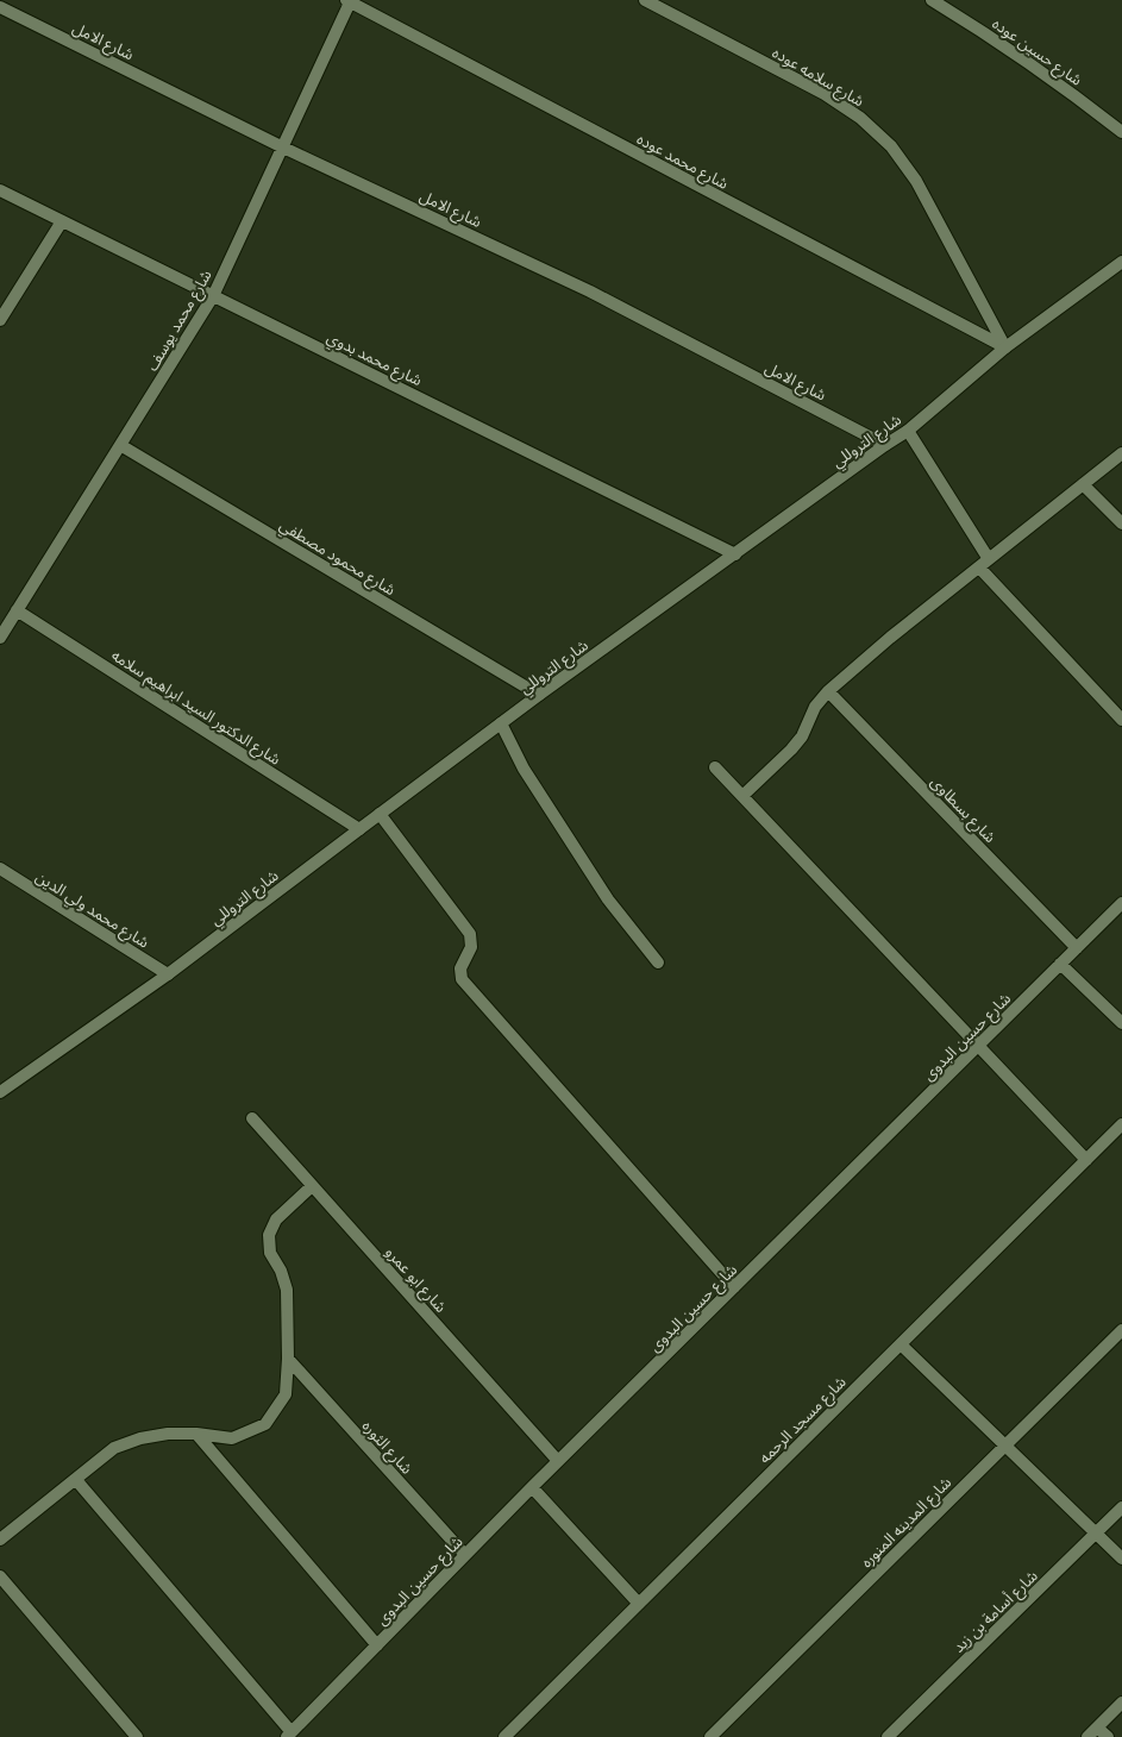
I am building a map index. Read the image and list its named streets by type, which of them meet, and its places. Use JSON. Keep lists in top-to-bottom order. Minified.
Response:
{"streets":{"street":["شارع الامل","شارع حسين عوده","شارع سلامه عوده","شارع محمد عوده","شارع محمد يوسف","شارع محمد بدوي","شارع التروللي","شارع محمود مصطفي","شارع الدكتور السيد ابراهيم سلامه","شارع بسطاوى","شارع محمد ولي الدين","شارع حسين البدوى","شارع ابو عمرو","شارع مسجد الرحمه","شارع الثوره","شارع المدينه المنوره","شارع أسامة بن زيد"]},"crossings":[["شارع الامل","شارع محمد يوسف"],["شارع الامل","شارع التروللي"],["شارع سلامه عوده","شارع محمد عوده"],["شارع سلامه عوده","شارع التروللي"],["شارع محمد عوده","شارع محمد يوسف"],["شارع محمد عوده","شارع التروللي"],["شارع محمد يوسف","شارع محمد بدوي"],["شارع محمد يوسف","شارع محمود مصطفي"],["شارع محمد يوسف","شارع الدكتور السيد ابراهيم سلامه"],["شارع محمد بدوي","شارع التروللي"],["شارع التروللي","شارع محمود مصطفي"],["شارع التروللي","شارع الدكتور السيد ابراهيم سلامه"],["شارع التروللي","شارع محمد ولي الدين"],["شارع بسطاوى","شارع حسين البدوى"],["شارع حسين البدوى","شارع ابو عمرو"],["شارع حسين البدوى","شارع الثوره"]]}
